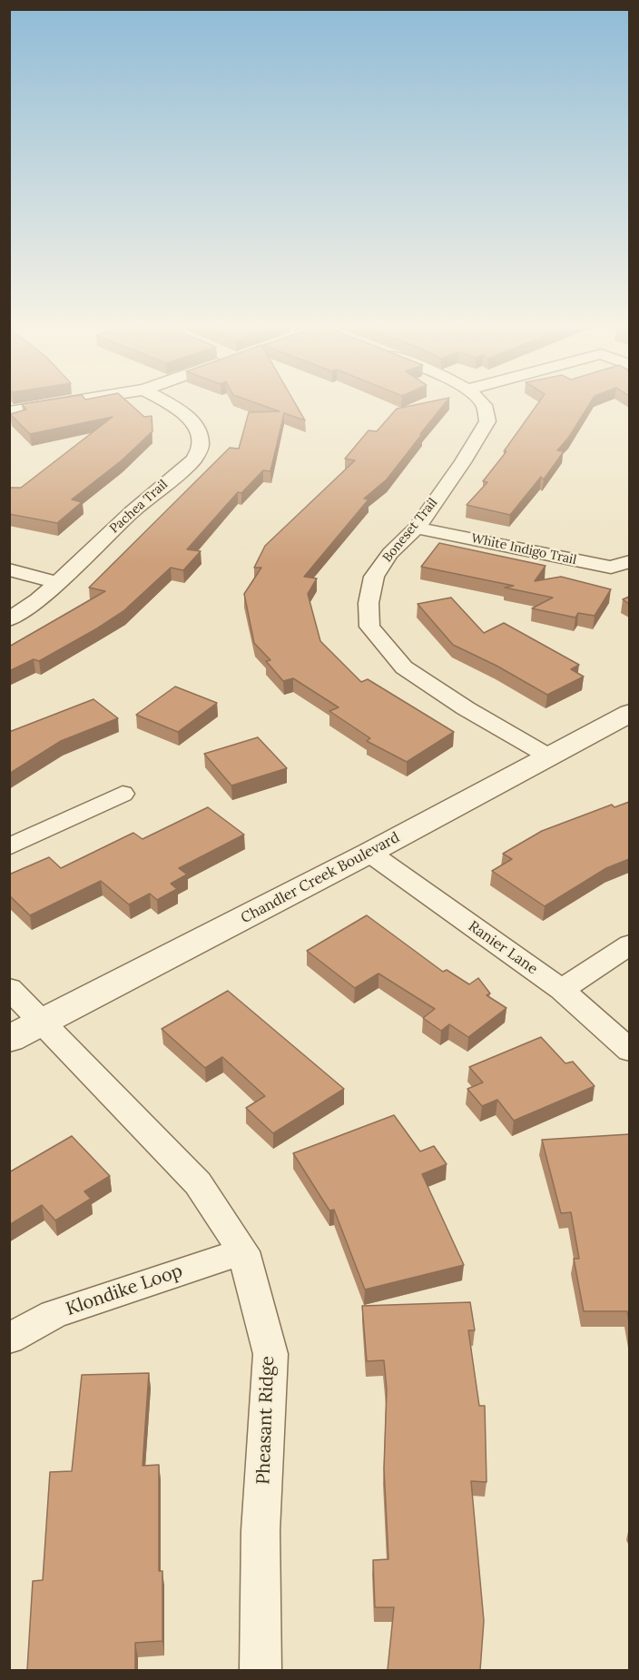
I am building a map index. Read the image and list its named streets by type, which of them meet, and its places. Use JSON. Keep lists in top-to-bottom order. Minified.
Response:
{"streets":{"street":["Pachea Trail","Boneset Trail","White Indigo Trail","Chandler Creek Boulevard","Ranier Lane","Klondike Loop","Pheasant Ridge"]},"crossings":[["Boneset Trail","White Indigo Trail"],["Boneset Trail","Chandler Creek Boulevard"],["Chandler Creek Boulevard","Ranier Lane"],["Chandler Creek Boulevard","Pheasant Ridge"],["Klondike Loop","Pheasant Ridge"]]}
